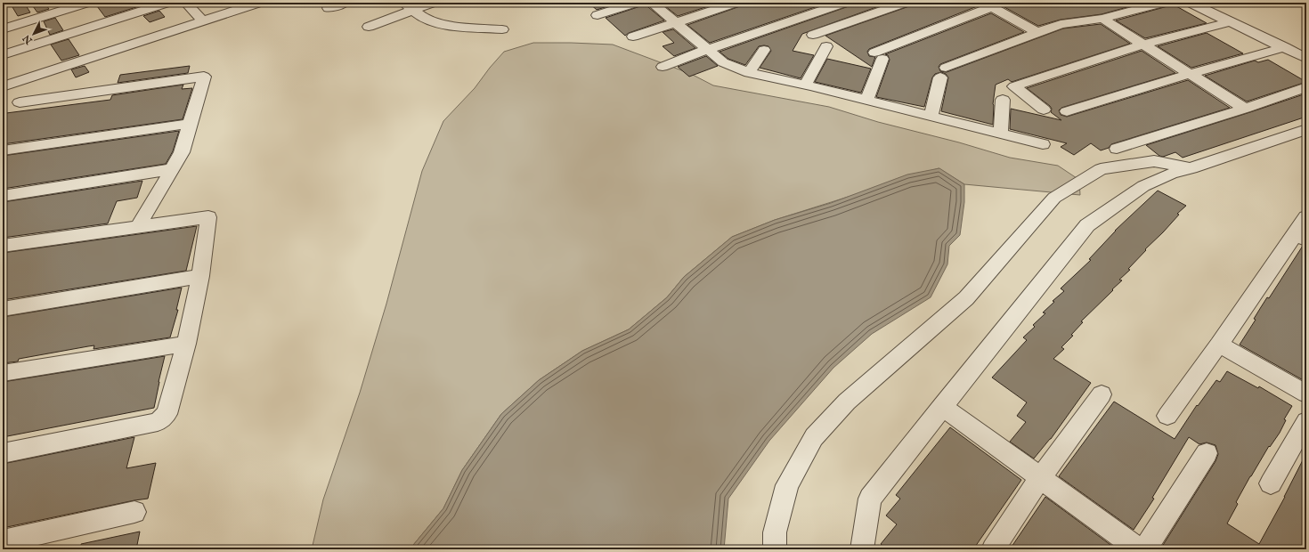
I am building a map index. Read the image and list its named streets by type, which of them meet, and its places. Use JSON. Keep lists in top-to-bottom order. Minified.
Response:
{"north":"bottom left"}
